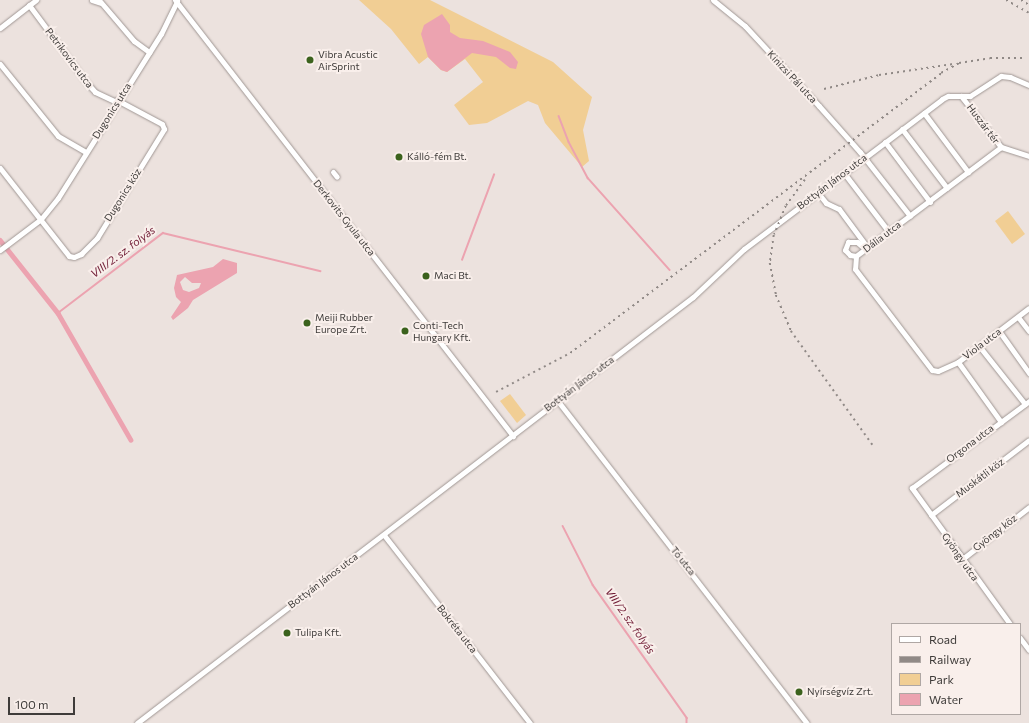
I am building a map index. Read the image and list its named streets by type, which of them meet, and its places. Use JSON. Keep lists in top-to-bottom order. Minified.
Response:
{"streets":{"street":["Petrikovics utca","Kinizsi Pál utca","Dugonics utca","Huszár tér","Bottyán János utca","Dugonics köz","Derkovits Gyula utca","Dália utca","Viola utca","Orgona utca","Muskátli köz","Gyöngy köz","Gyöngy utca","Tó utca","Bokréta utca"]},"crossings":[["Petrikovics utca","Dugonics utca"],["Petrikovics utca","Dugonics köz"],["Kinizsi Pál utca","Bottyán János utca"],["Kinizsi Pál utca","Dália utca"],["Dugonics utca","Dugonics köz"],["Dugonics utca","Derkovits Gyula utca"],["Huszár tér","Bottyán János utca"],["Huszár tér","Dália utca"],["Bottyán János utca","Derkovits Gyula utca"],["Bottyán János utca","Tó utca"],["Bottyán János utca","Bokréta utca"],["Dália utca","Viola utca"],["Orgona utca","Gyöngy utca"],["Muskátli köz","Gyöngy utca"],["Gyöngy köz","Gyöngy utca"]],"water":["VIII/2. sz. folyás"],"places":["Vibra Acustic AirSprint","Kálló-fém Bt.","Maci Bt.","Meiji Rubber Europe Zrt.","Conti-Tech Hungary Kft.","Tulipa Kft.","Nyírségvíz Zrt."],"legend":["Road","Railway","Park","Water"],"scale_bar":"100 m"}
